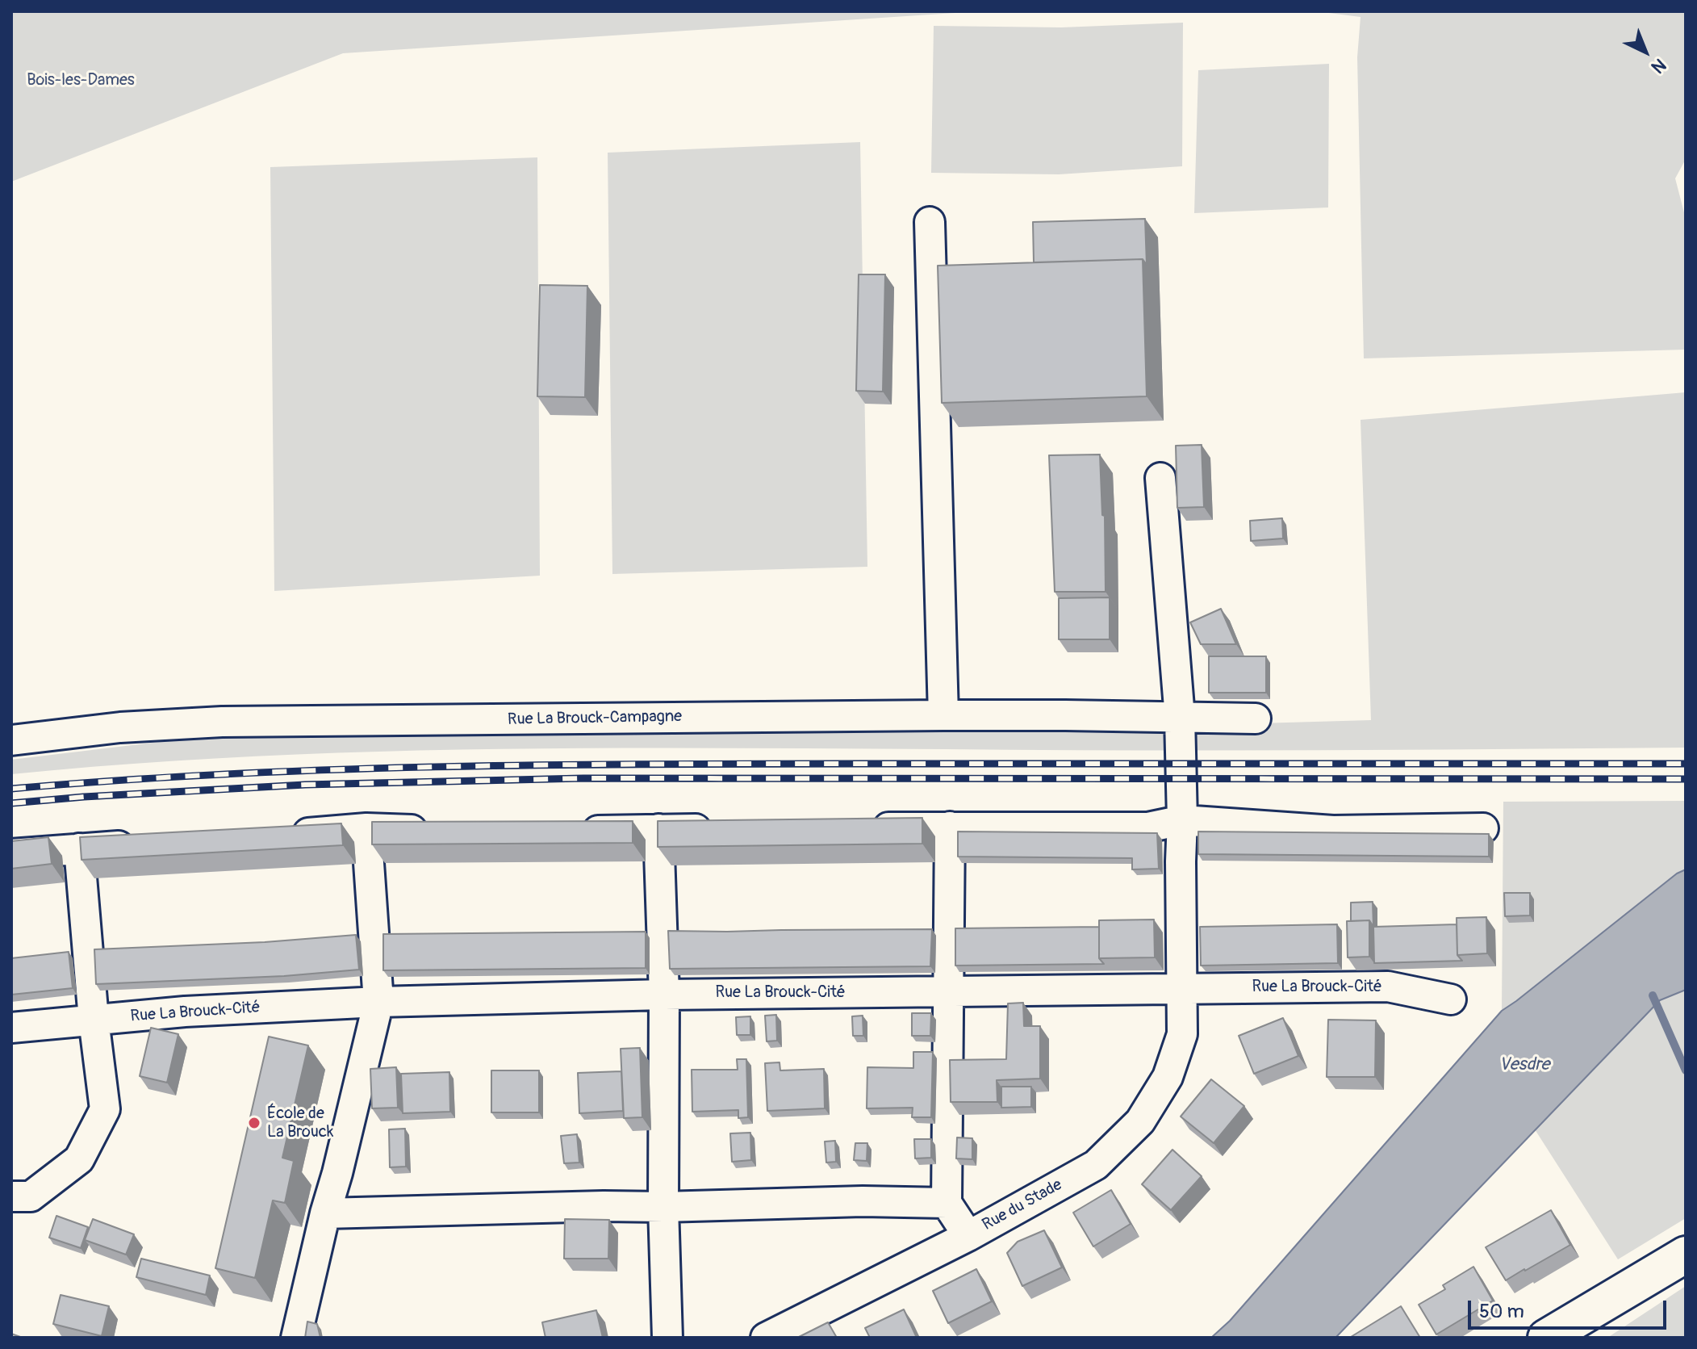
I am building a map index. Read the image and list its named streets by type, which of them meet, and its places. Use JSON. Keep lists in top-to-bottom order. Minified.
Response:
{"streets":{"street":["Rue La Brouck-Campagne","Rue La Brouck-Cité","Rue du Stade"]},"crossings":[["Rue La Brouck-Cité","Rue du Stade"]],"water":["Vesdre"],"parks":["Bois-les-Dames"],"places":["École de La Brouck"],"scale_bar":"50 m","north":"bottom right"}
